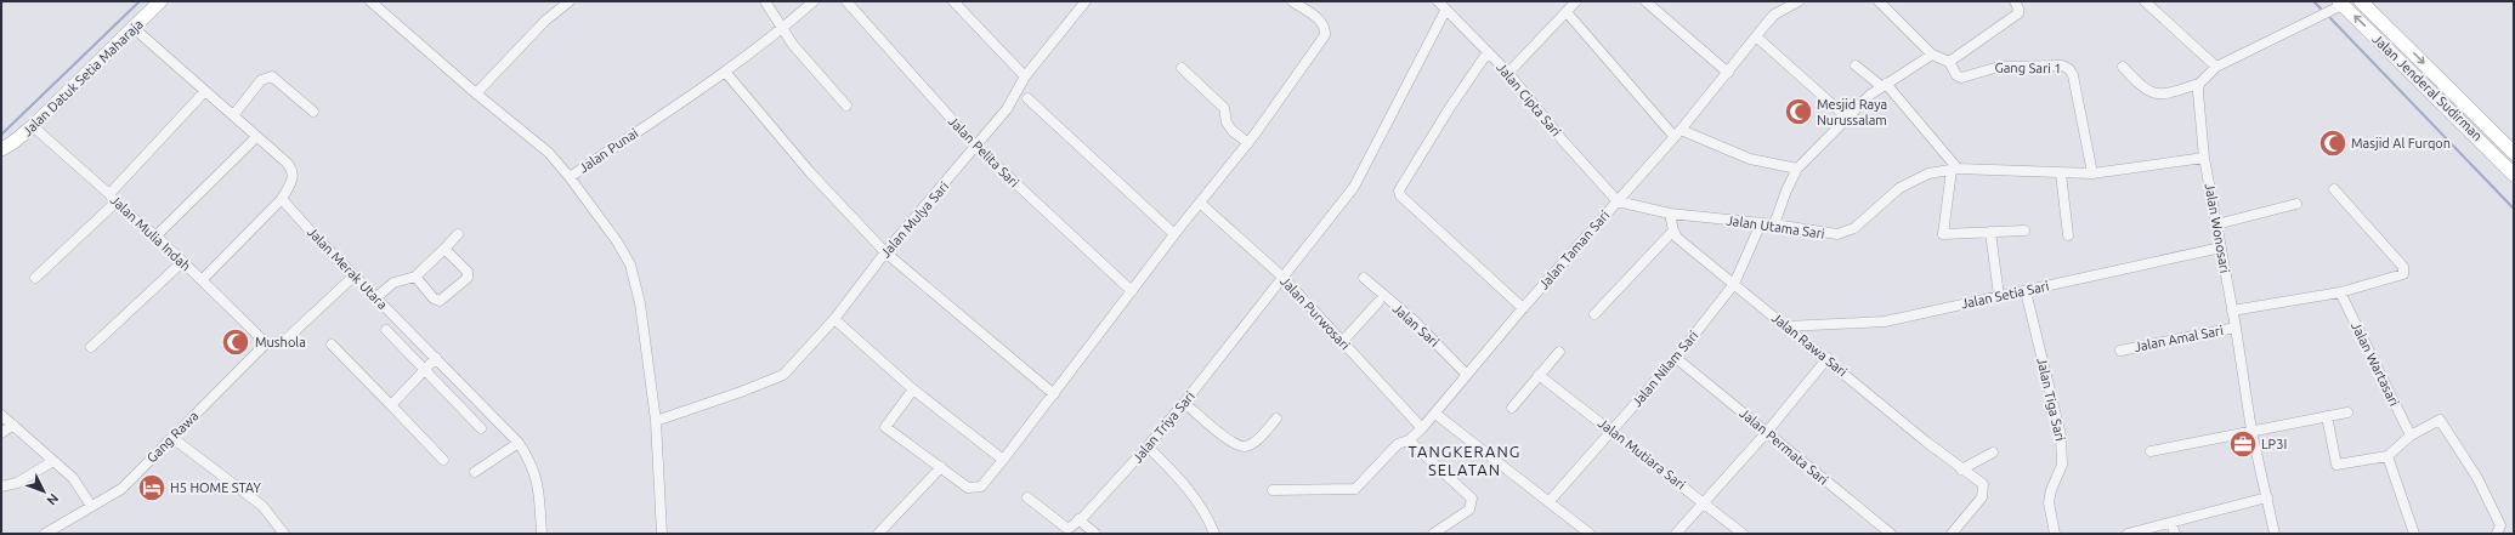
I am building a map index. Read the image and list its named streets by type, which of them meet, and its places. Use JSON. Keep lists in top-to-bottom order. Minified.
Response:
{"streets":{"main road":["Jalan Datuk Setia Maharaja","Jalan Jenderal Sudirman"],"street":["Gang Sari 1","Jalan Cipta Sari","Jalan Punai","Jalan Pelita Sari","Jalan Mulya Sari","Jalan Utama Sari","Jalan Wonosari","Jalan Mulia Indah","Jalan Taman Sari","Jalan Merak Utara","Jalan Setia Sari","Jalan Purwosari","Jalan Sari","Jalan Amal Sari","Jalan Rawa Sari","Jalan Wartasari","Jalan Nilam Sari","Jalan Tiga Sari","Jalan Triya Sari","Gang Rawa","Jalan Permata Sari","Jalan Mutiara Sari"]},"crossings":[["Gang Sari 1","Jalan Utama Sari"],["Jalan Datuk Setia Maharaja","Jalan Mulia Indah"],["Jalan Cipta Sari","Jalan Utama Sari"],["Jalan Cipta Sari","Jalan Taman Sari"],["Jalan Cipta Sari","Jalan Triya Sari"],["Jalan Pelita Sari","Jalan Mulya Sari"],["Jalan Utama Sari","Jalan Wonosari"],["Jalan Utama Sari","Jalan Taman Sari"],["Jalan Utama Sari","Jalan Nilam Sari"],["Jalan Wonosari","Jalan Setia Sari"],["Jalan Wonosari","Jalan Amal Sari"],["Jalan Mulia Indah","Gang Rawa"],["Jalan Taman Sari","Jalan Purwosari"],["Jalan Taman Sari","Jalan Sari"],["Jalan Setia Sari","Jalan Rawa Sari"],["Jalan Setia Sari","Jalan Tiga Sari"],["Jalan Purwosari","Jalan Sari"],["Jalan Purwosari","Jalan Triya Sari"],["Jalan Rawa Sari","Jalan Nilam Sari"],["Jalan Nilam Sari","Jalan Permata Sari"],["Jalan Nilam Sari","Jalan Mutiara Sari"]],"districts":["TANGKERANG SELATAN"],"places":{"mosque":["Mesjid Raya Nurussalam","Masjid Al Furqon","Mushola"],"office":["LP3I"],"hotel":["H5 HOME STAY"]},"north":"bottom right"}
